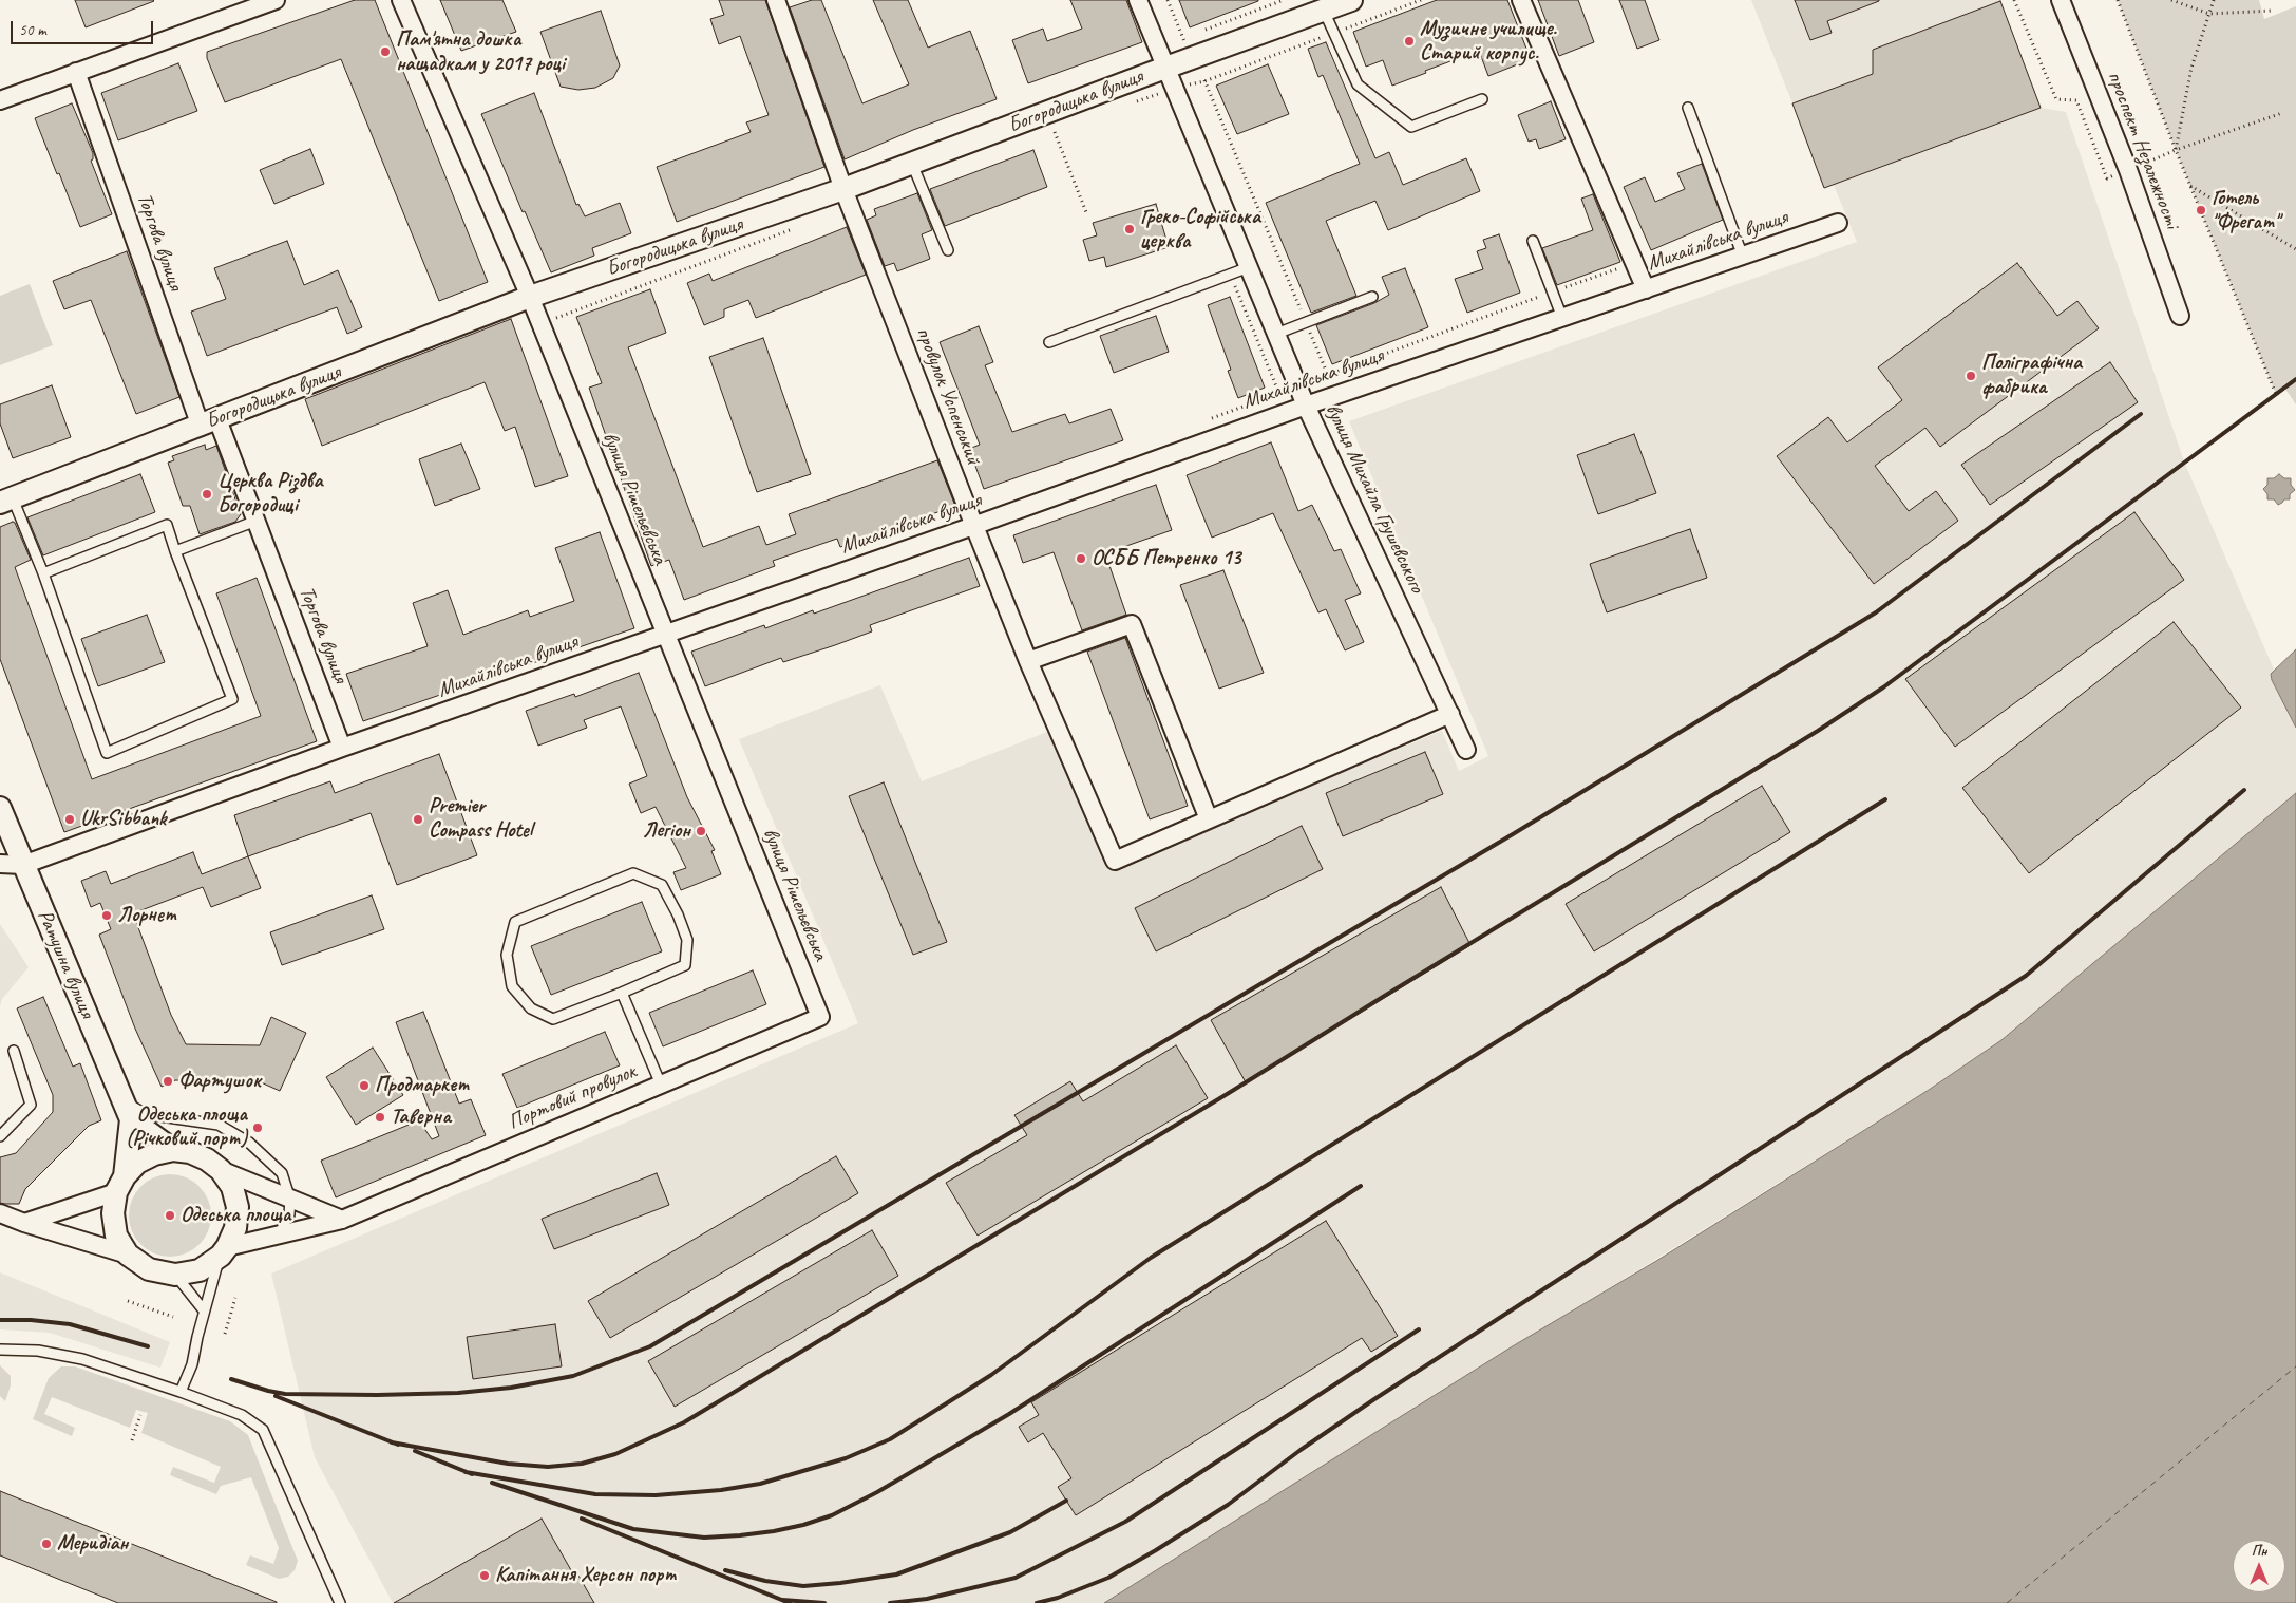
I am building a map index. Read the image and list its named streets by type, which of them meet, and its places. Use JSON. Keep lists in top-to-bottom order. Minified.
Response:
{"streets":{"street":["Богородицька вулиця","проспект Незалежності","Михайлівська вулиця","Торгова вулиця","провулок Успенський","вулиця Рішельєвська","вулиця Михайла Грушевського","Ратушна вулиця","Портовий провулок"]},"crossings":[["Богородицька вулиця","Торгова вулиця"],["Богородицька вулиця","провулок Успенський"],["Богородицька вулиця","вулиця Рішельєвська"],["Богородицька вулиця","вулиця Михайла Грушевського"],["Михайлівська вулиця","Торгова вулиця"],["Михайлівська вулиця","провулок Успенський"],["Михайлівська вулиця","вулиця Рішельєвська"],["Михайлівська вулиця","вулиця Михайла Грушевського"],["Михайлівська вулиця","Ратушна вулиця"],["вулиця Рішельєвська","Портовий провулок"],["Ратушна вулиця","Портовий провулок"]],"places":["Музичне училище. Старий корпус.","Пам'ятна дошка нащадкам у 2017 році","Готель \"Фрегат\"","Греко-Софійська церква","Поліграфічна фабрика","Церква Різдва Богородиці","ОСББ Петренко 13","UkrSibbank","Premier Compass Hotel","Легіон","Лорнет","Фартушок","Продмаркет","Таверна","Одеська площа (Річковий порт)","Одеська площа","Меридіан","Капітання Херсон порт"],"scale_bar":"50 m","north":"top"}
